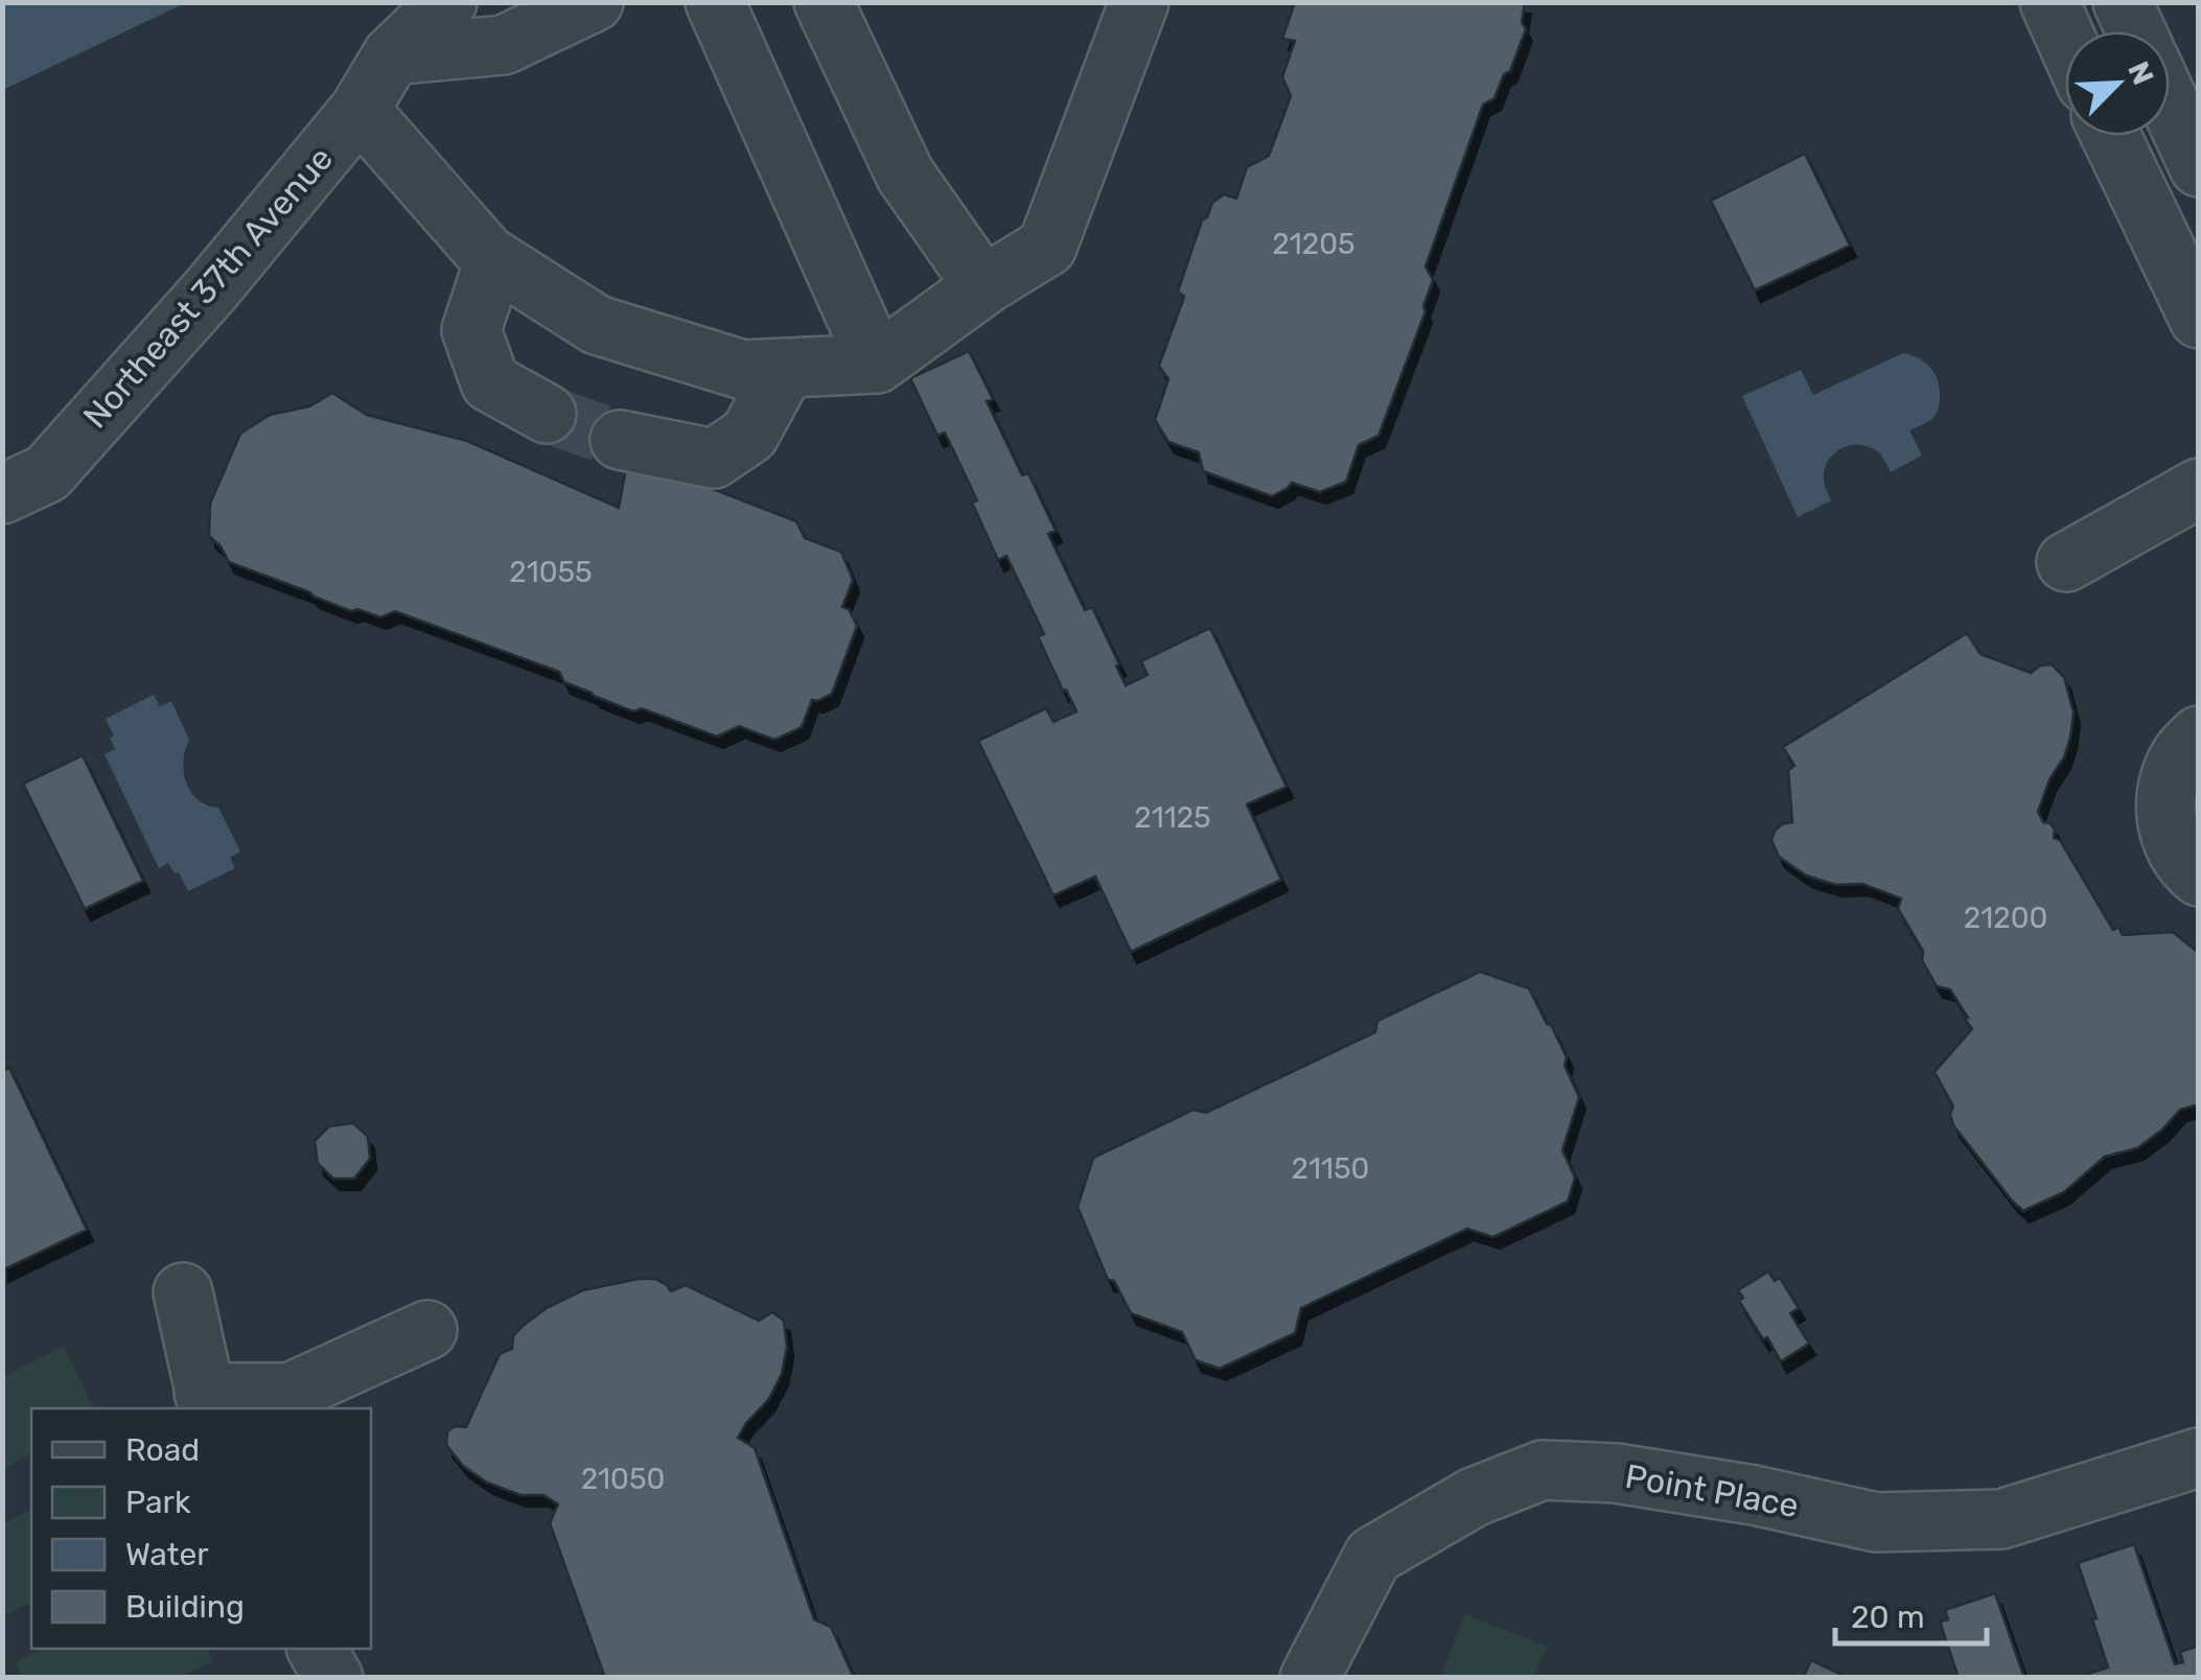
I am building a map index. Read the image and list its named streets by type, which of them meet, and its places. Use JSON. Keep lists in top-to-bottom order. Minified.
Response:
{"streets":{"street":["Northeast 37th Avenue","Point Place"]},"house_numbers":["21205","21055","21125","21200","21150","21050"],"legend":["Road","Park","Water","Building"],"scale_bar":"20 m","north":"top right"}
